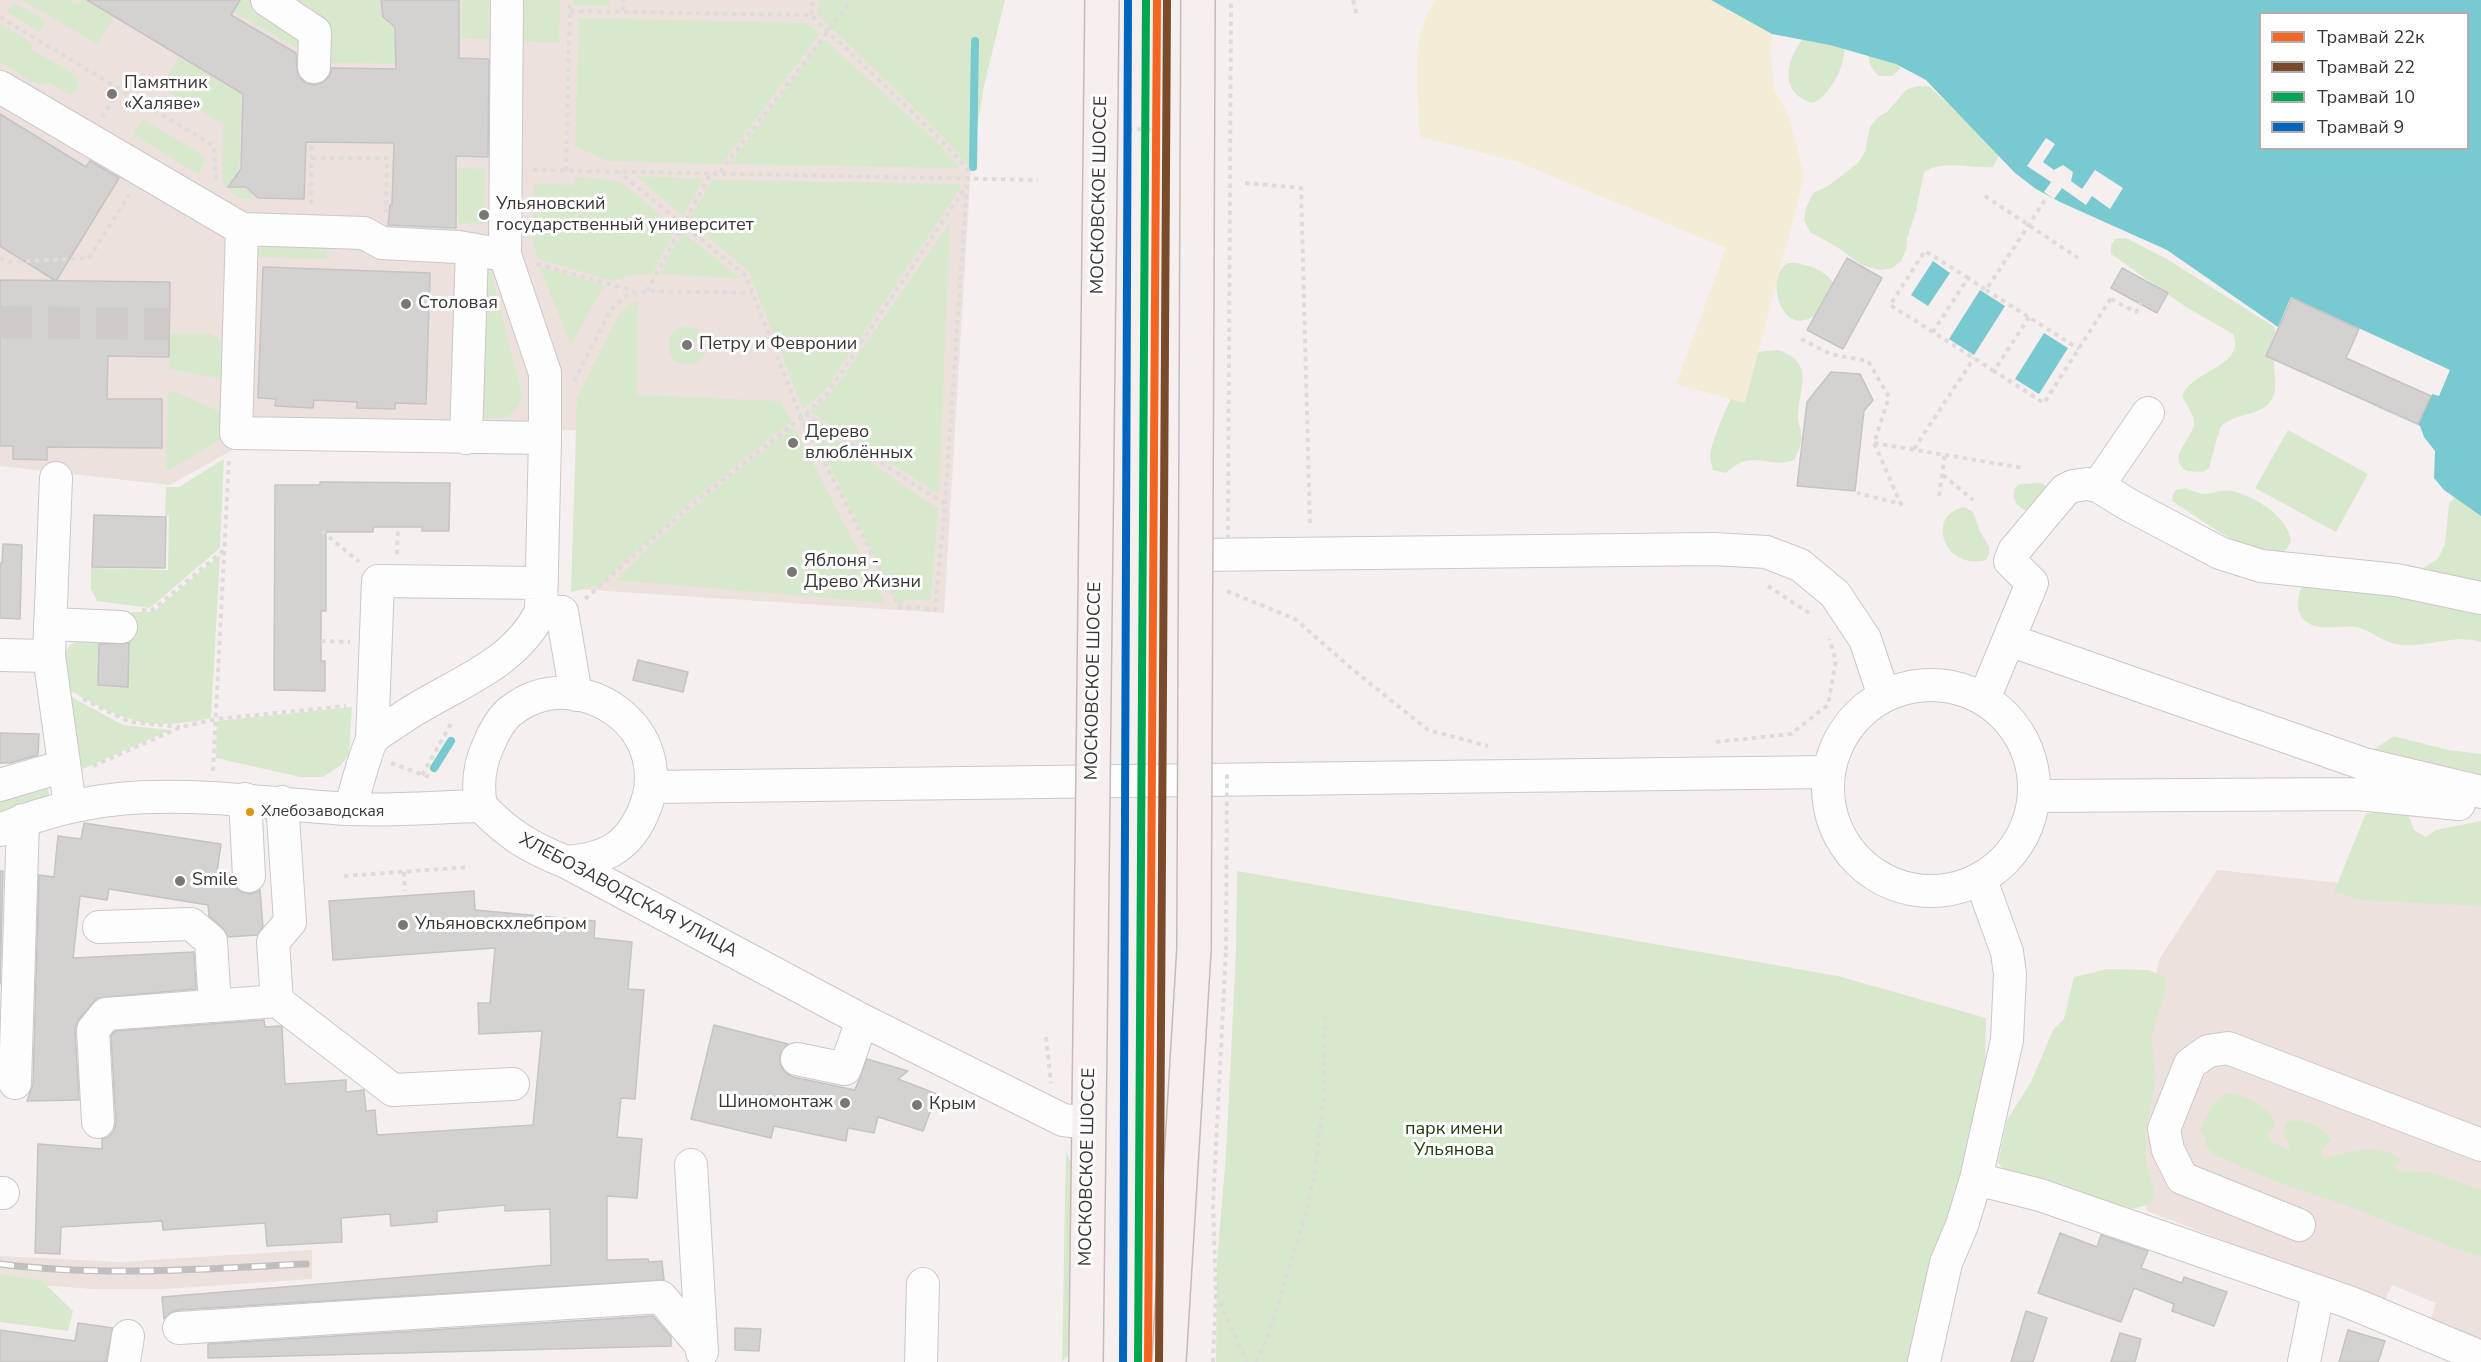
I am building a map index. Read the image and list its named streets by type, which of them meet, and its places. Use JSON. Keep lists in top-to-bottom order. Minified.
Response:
{"streets":{"main road":["МОСКОВСКОЕ ШОССЕ"],"street":["ХЛЕБОЗАВОДСКАЯ УЛИЦА"]},"crossings":[["МОСКОВСКОЕ ШОССЕ","ХЛЕБОЗАВОДСКАЯ УЛИЦА"]],"parks":["парк имени Ульянова"],"places":["Памятник «Халяве»","Ульяновский государственный университет","Столовая","Петру и Февронии","Дерево влюблённых","Яблоня - Древо Жизни","Хлебозаводская","Smile","Ульяновскхлебпром","Шиномонтаж","Крым"],"lines":["tram line 22к","tram line 22","tram line 10","tram line 9"],"legend":["Трамвай 22к","Трамвай 22","Трамвай 10","Трамвай 9"]}
